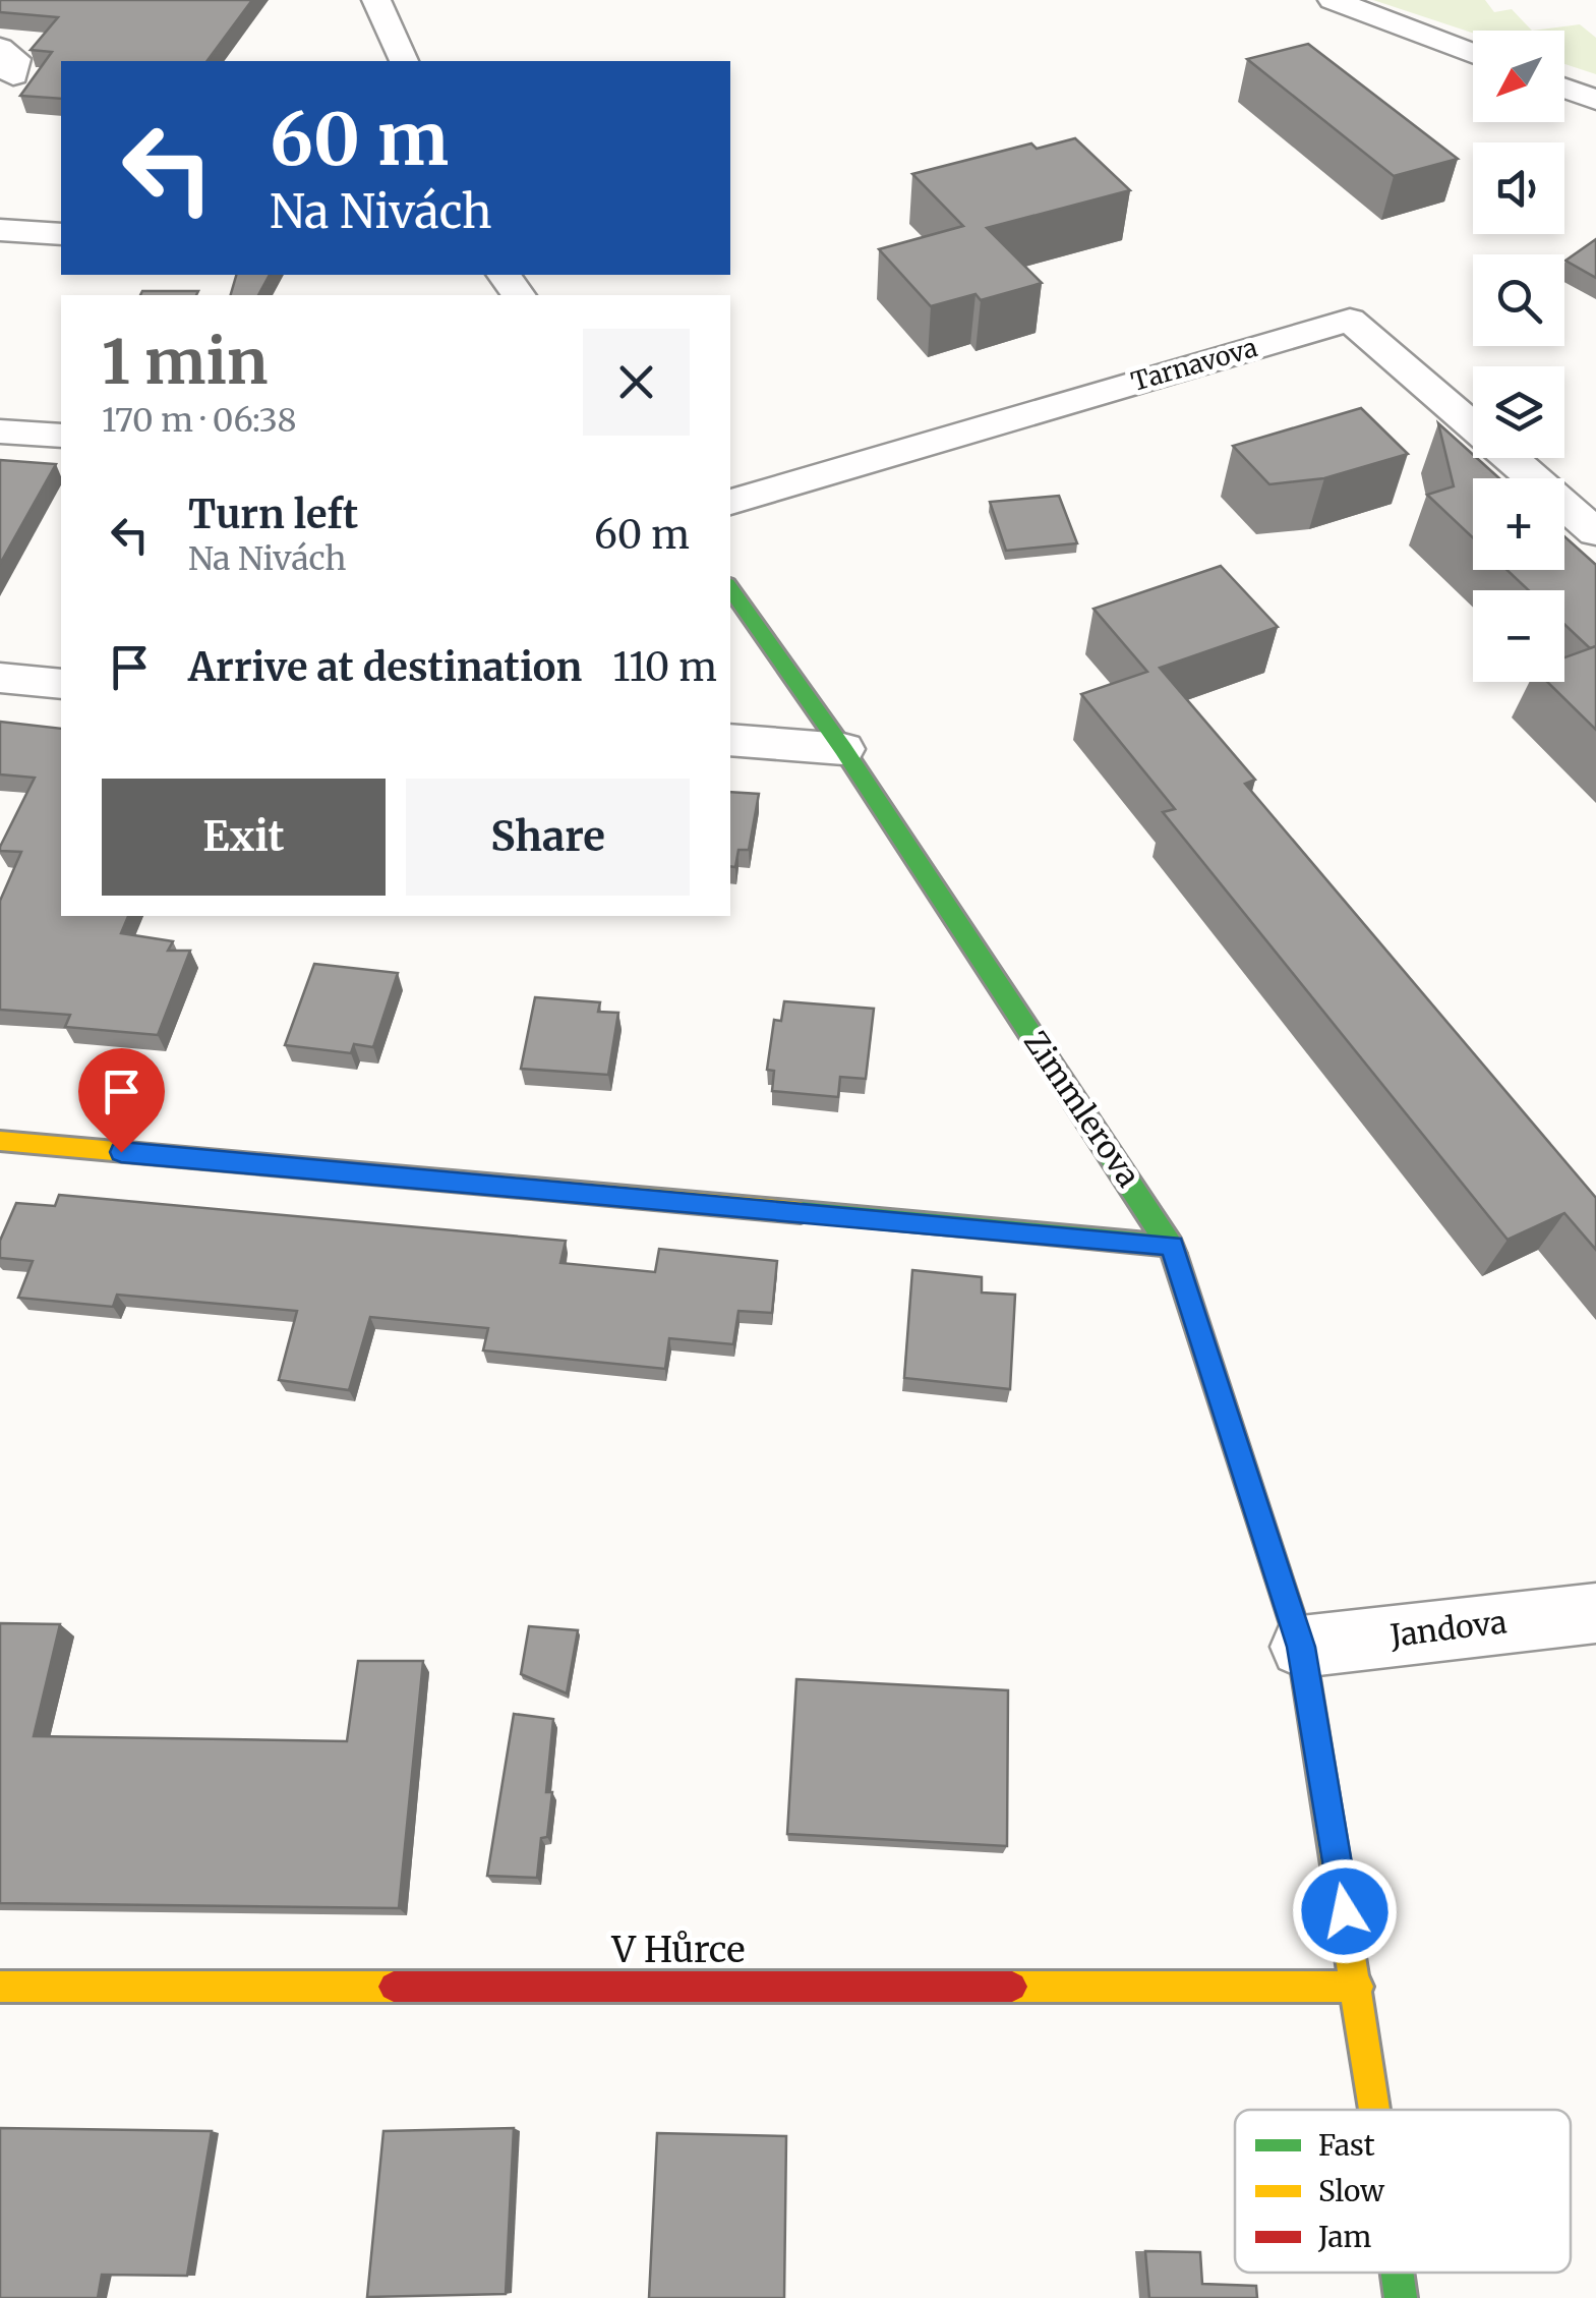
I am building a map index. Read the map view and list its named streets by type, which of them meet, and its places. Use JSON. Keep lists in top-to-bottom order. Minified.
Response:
{"streets":{"street":["Tarnavova","Zimmlerova","Jandova","V Hůrce"]},"crossings":[["Zimmlerova","Jandova"],["Zimmlerova","V Hůrce"]],"legend":["Fast","Slow","Jam"],"north":"bottom left","page":{"map_buttons":["+","−"],"turn":["60 m","Na Nivách"],"heading":["1 min","170 m · 06:38"],"list":[{"name":"Turn left","note":"Na Nivách","value":"60 m"},{"name":"Arrive at destination","value":"110 m"}],"buttons":["Exit","Share"]}}
